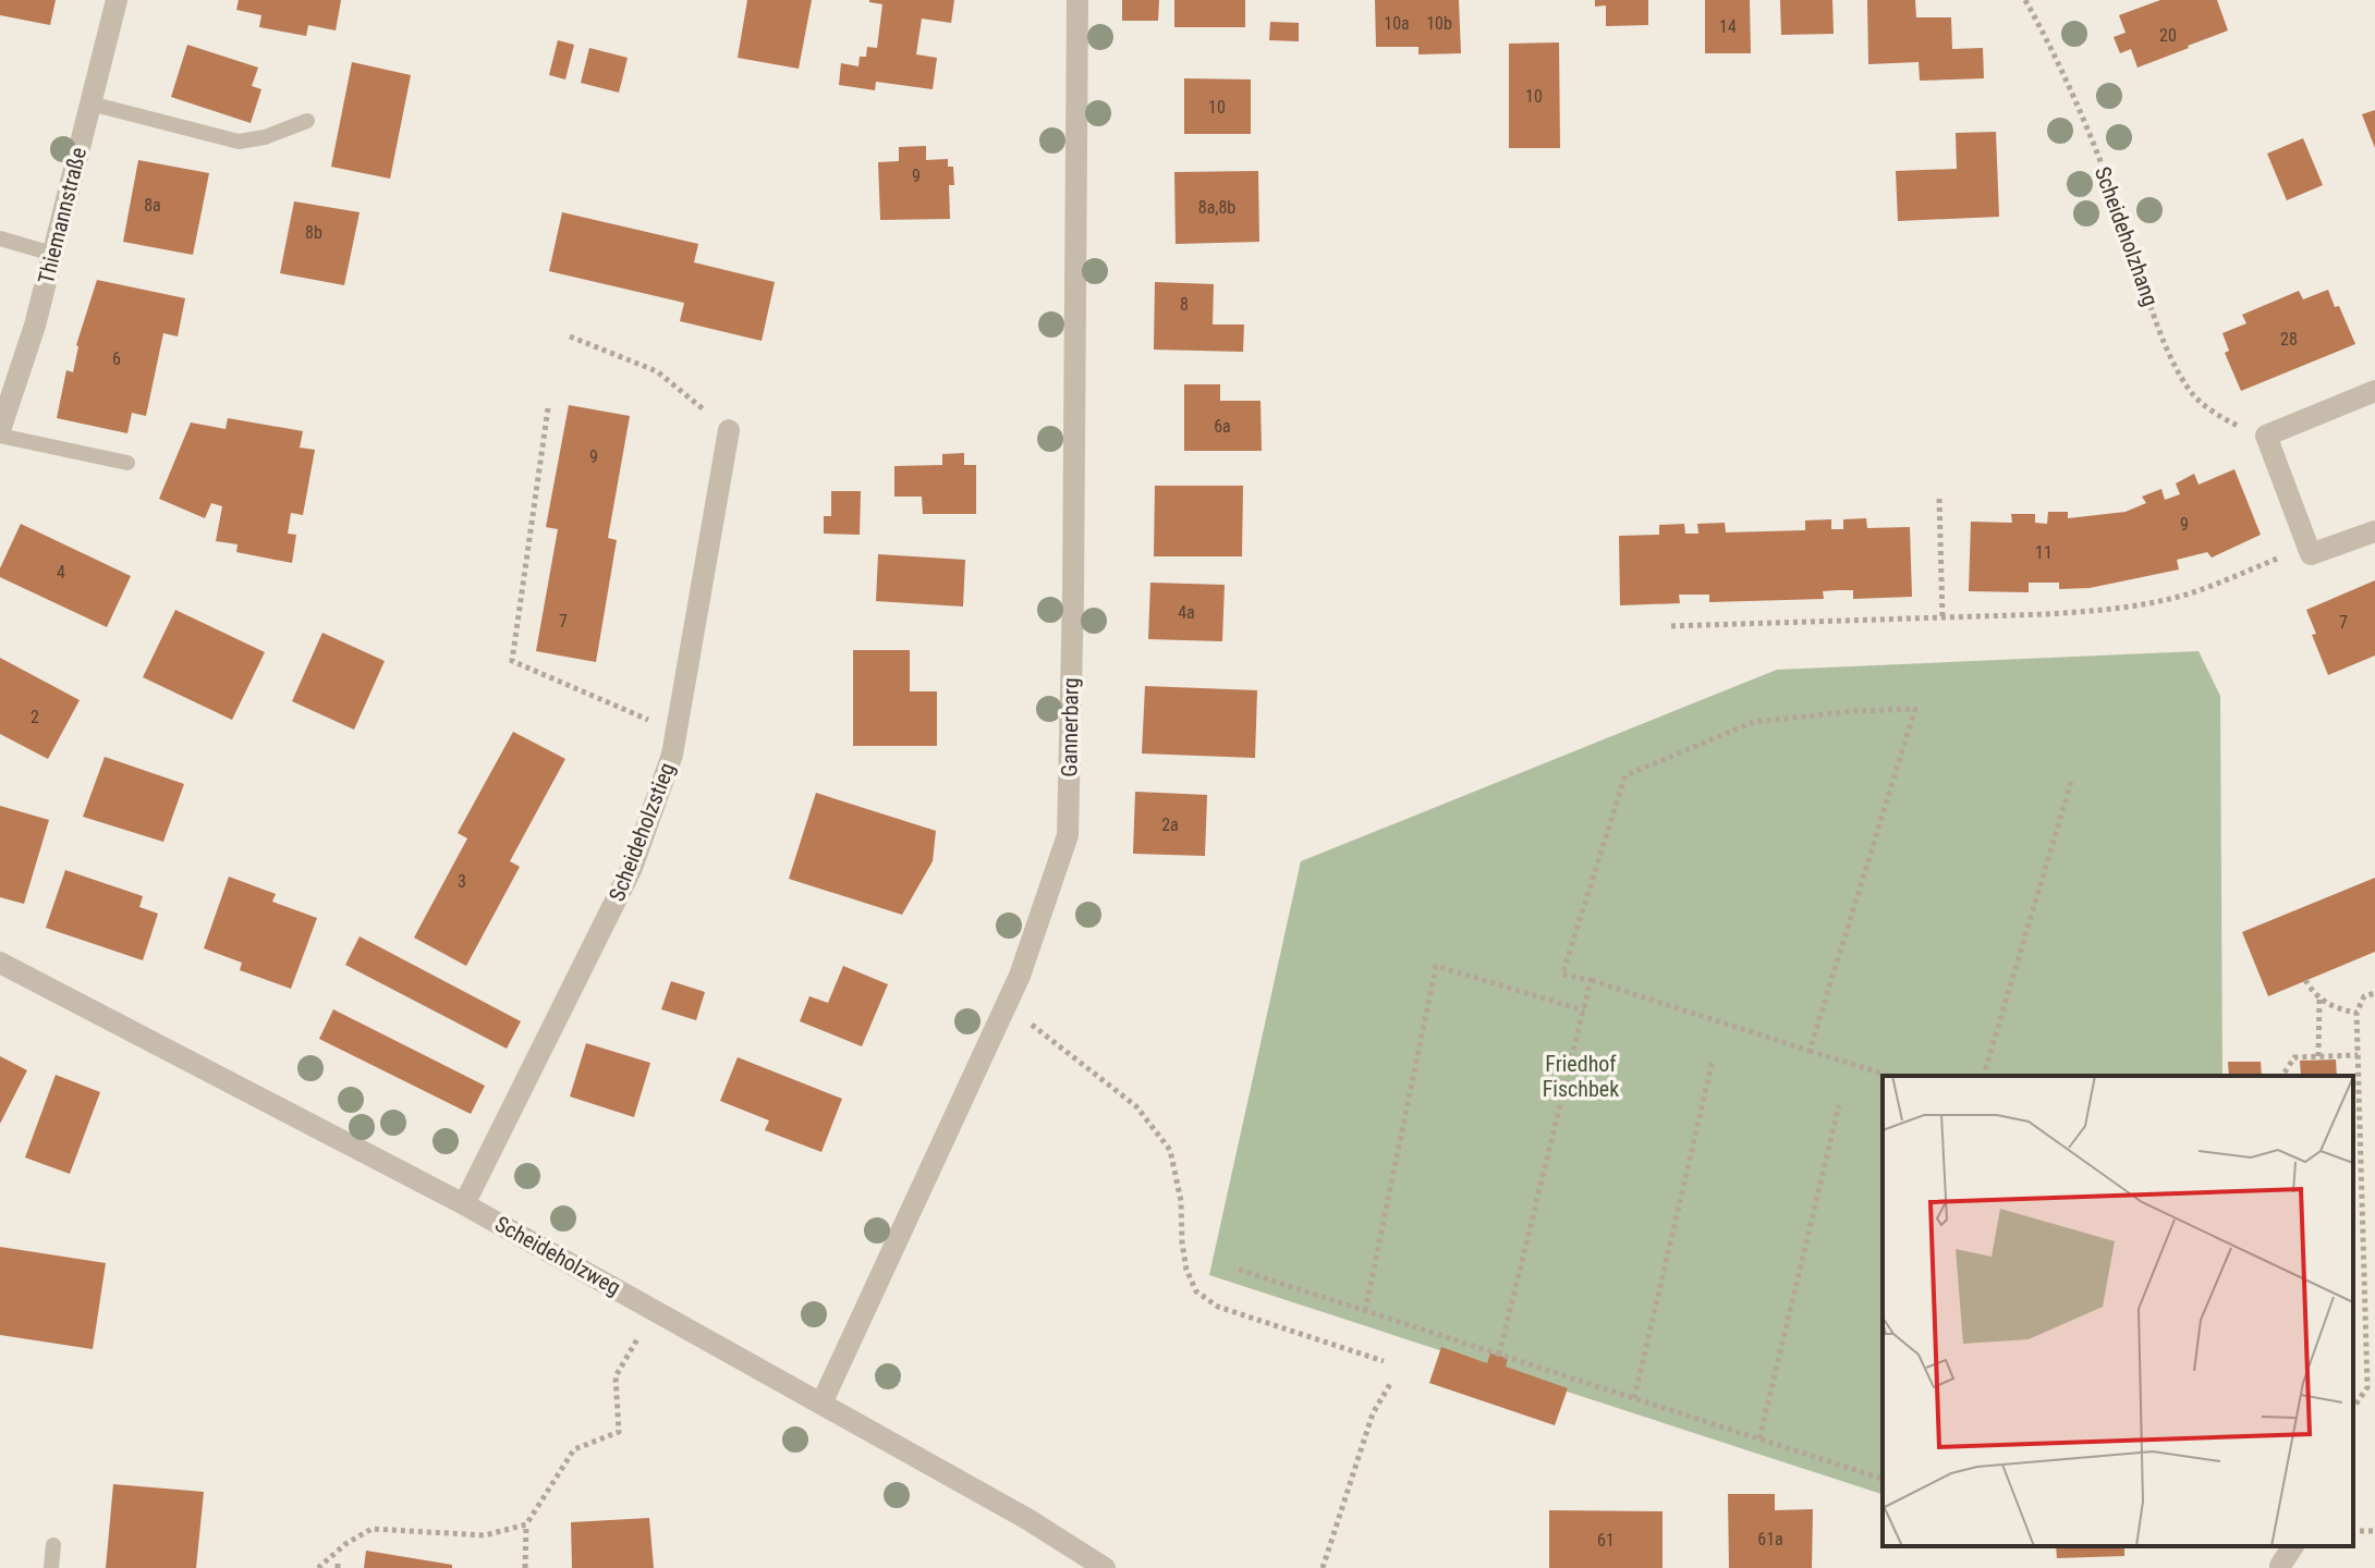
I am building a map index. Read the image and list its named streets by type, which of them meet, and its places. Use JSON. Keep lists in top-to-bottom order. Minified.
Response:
{"streets":{"street":["Thiemannstraße","Gannerbarg","Scheideholzstieg","Scheideholzweg"],"path":["Scheideholzhang"]},"crossings":[["Gannerbarg","Scheideholzweg"],["Scheideholzstieg","Scheideholzweg"]],"parks":["Friedhof Fischbek"],"house_numbers":["10a","10b","14","20","10","10","9","8a","8a,8b","8b","8","28","6","6a","9","9","11","4","4a","7","7","2","2a","3","61a","61"]}
